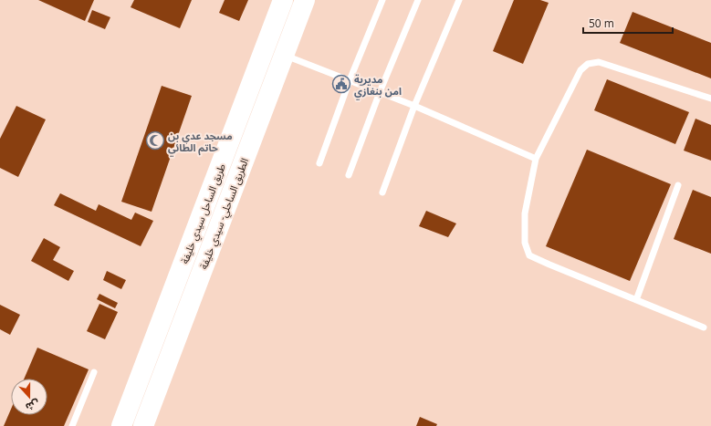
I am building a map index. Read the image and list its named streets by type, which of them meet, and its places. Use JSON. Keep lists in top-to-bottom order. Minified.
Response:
{"streets":{"highway":["طريق الساحل سيدي خليفة","الطريق الساحلي- سيدي خليفة"]},"places":{"public building":["مديرية امن بنغازي"],"mosque":["مسجد عدي بن حاتم الطائي"]},"scale_bar":"50 m","north":"bottom"}
